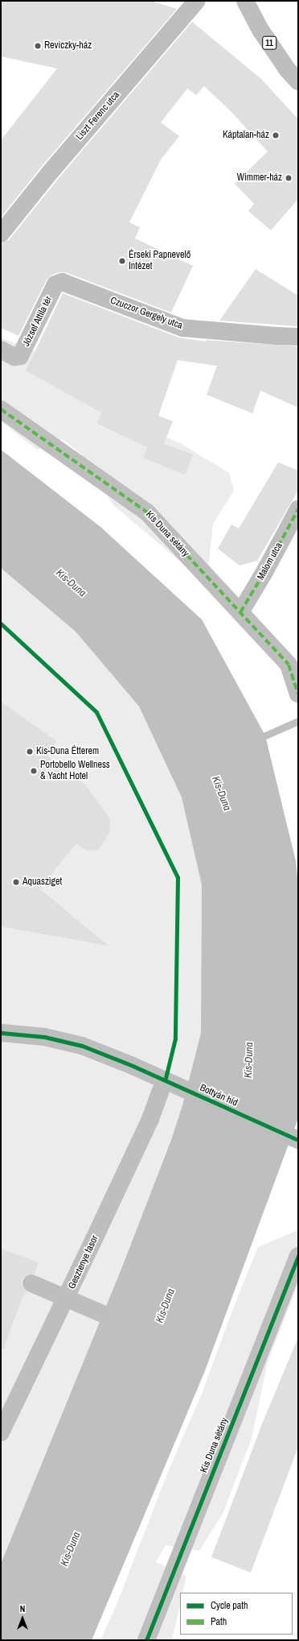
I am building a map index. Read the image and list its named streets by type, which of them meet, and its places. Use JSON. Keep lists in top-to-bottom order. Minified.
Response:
{"streets":{"street":["11","Liszt Ferenc utca","Czuczor Gergely utca","József Attila tér","Kis Duna sétány","Malom utca","Bottyán híd","Gesztenye fasor"]},"crossings":[["Czuczor Gergely utca","József Attila tér"],["Kis Duna sétány","Malom utca"]],"water":["Kis-Duna"],"places":["Reviczky-ház","Káptalan-ház","Wimmer-ház","Érseki Papnevelő Intézet","Kis-Duna Étterem","Portobello Wellness & Yacht Hotel","Aquasziget"],"legend":["Cycle path","Path"],"north":"top"}
